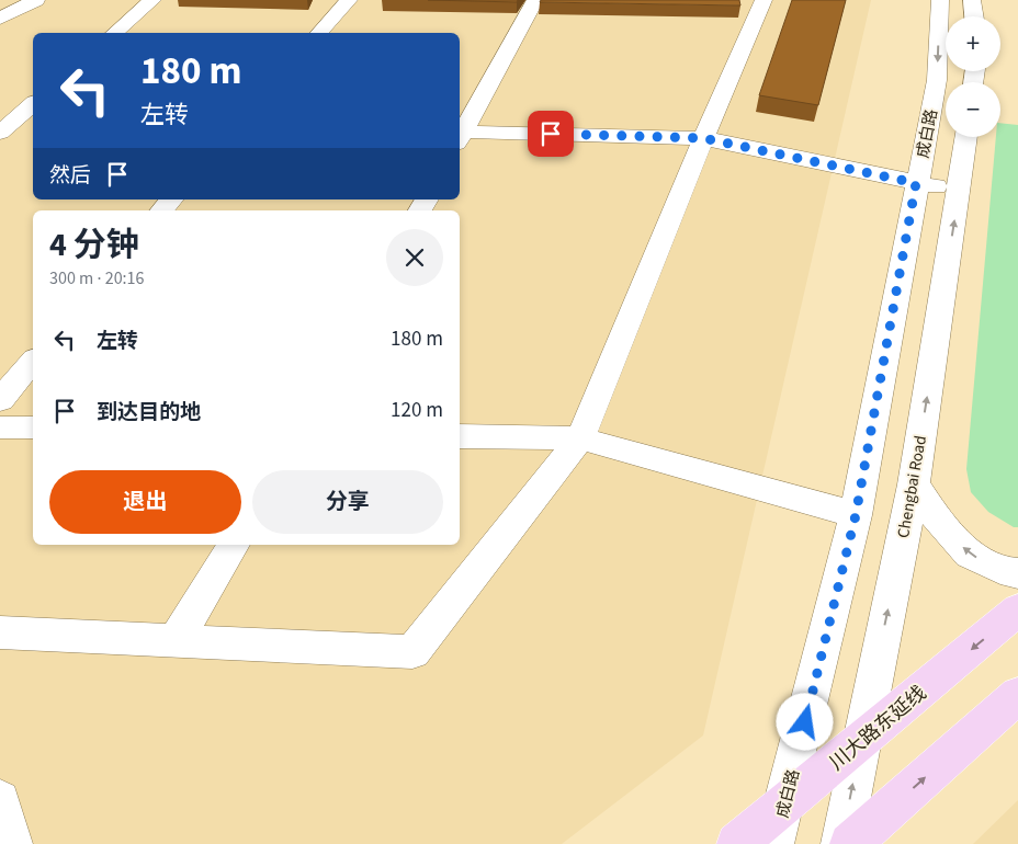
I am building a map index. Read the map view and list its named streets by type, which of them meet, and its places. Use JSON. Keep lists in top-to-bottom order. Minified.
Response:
{"streets":{"main road":["川大路东延线"],"street":["成白路","Chengbai Road"]},"crossings":[["成白路","川大路东延线"],["Chengbai Road","川大路东延线"]],"one_way":["Chengbai Road"],"page":{"map_buttons":["+","−"],"turn":["180 m","左转"],"then":"然后","heading":["4 分钟","300 m · 20:16"],"list":[{"name":"左转","value":"180 m"},{"name":"到达目的地","value":"120 m"}],"buttons":["退出","分享"]}}
